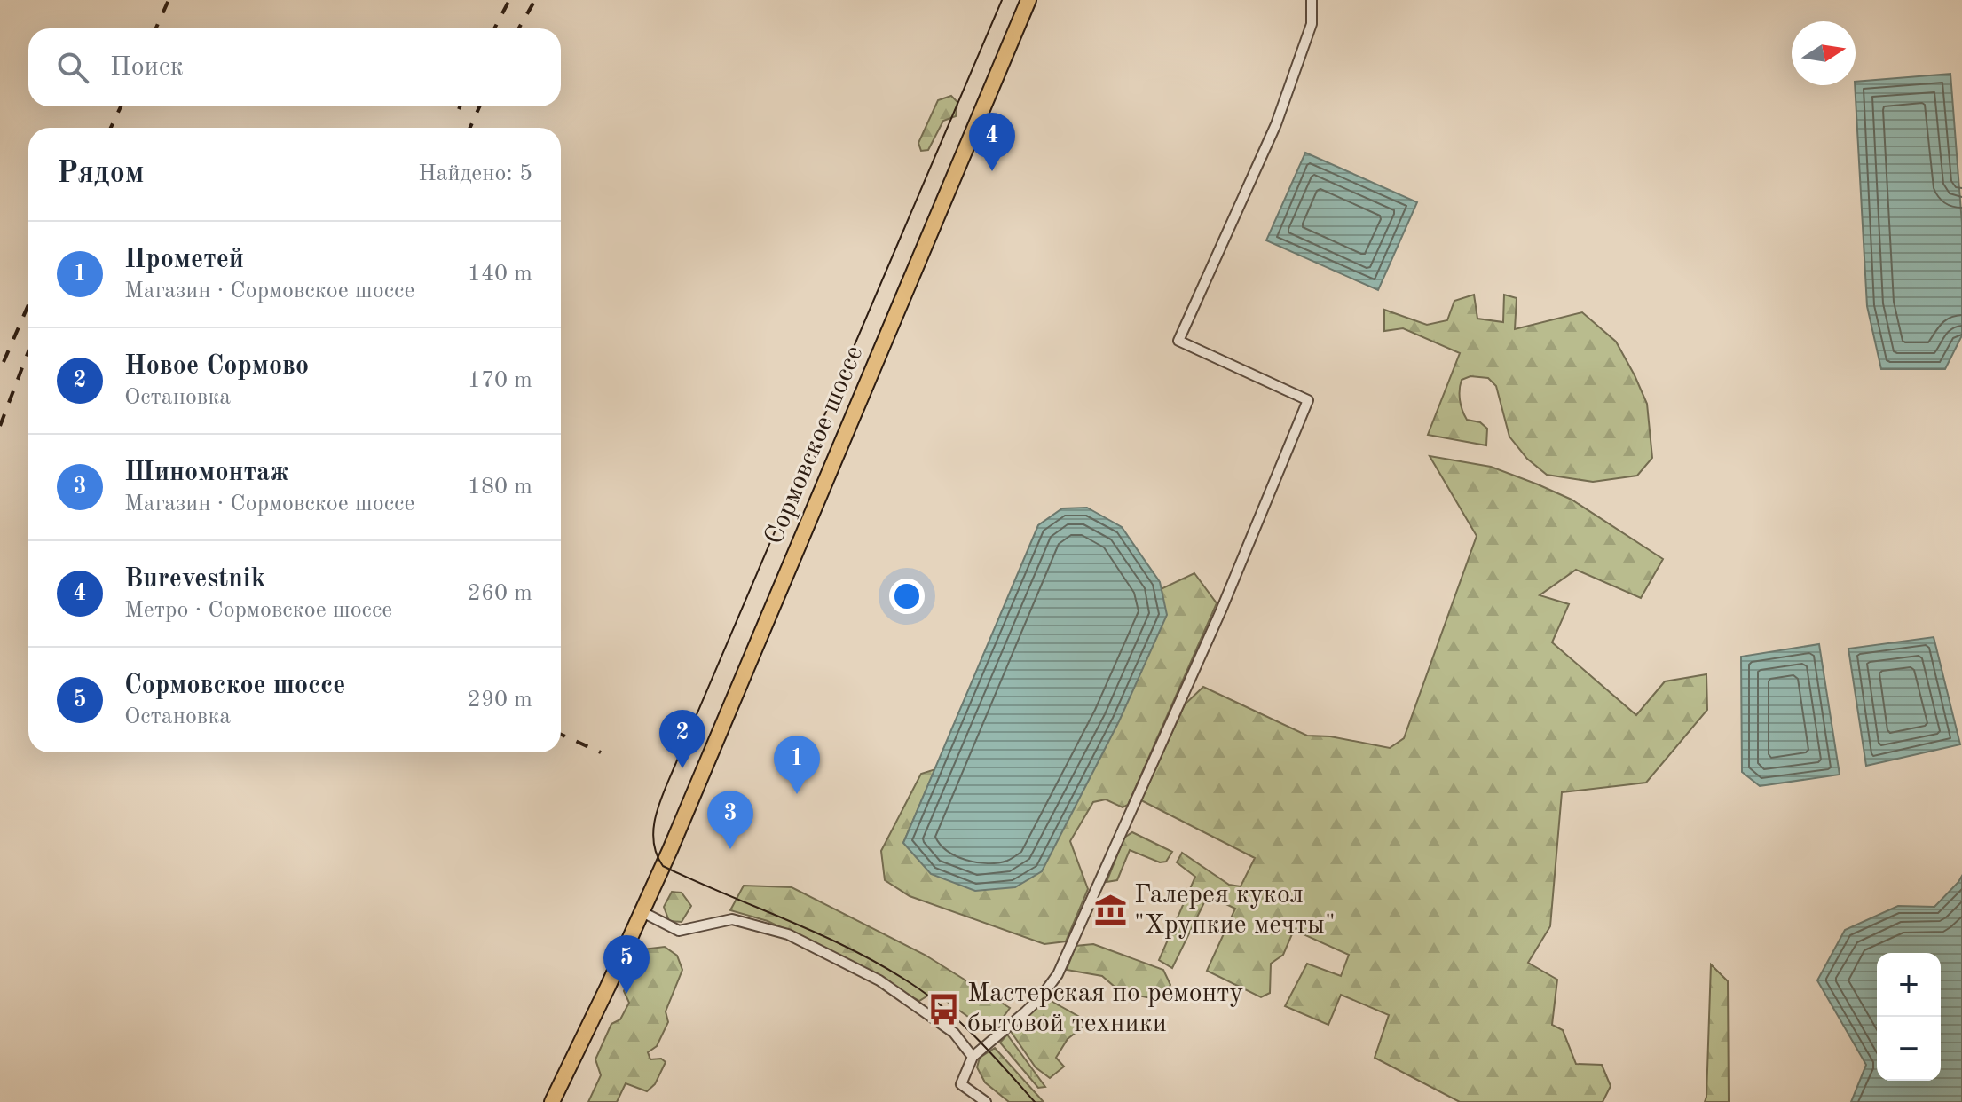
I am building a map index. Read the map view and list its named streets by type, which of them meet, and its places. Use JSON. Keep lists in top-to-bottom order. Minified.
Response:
{"streets":{"main road":["Сормовское шоссе"]},"places":{"museum":["Галерея кукол \"Хрупкие мечты\""],"bus stop":["Мастерская по ремонту бытовой техники"]},"north":"right","page":{"search":"Поиск","pins":["4","2","1","3","5"],"heading":["Рядом","Найдено: 5"],"list":[{"mark":"1","name":"Прометей","note":"Магазин · Сормовское шоссе","value":"140 m"},{"mark":"2","name":"Новое Сормово","note":"Остановка","value":"170 m"},{"mark":"3","name":"Шиномонтаж","note":"Магазин · Сормовское шоссе","value":"180 m"},{"mark":"4","name":"Burevestnik","note":"Метро · Сормовское шоссе","value":"260 m"},{"mark":"5","name":"Сормовское шоссе","note":"Остановка","value":"290 m"}],"map_buttons":["+","−"]}}
